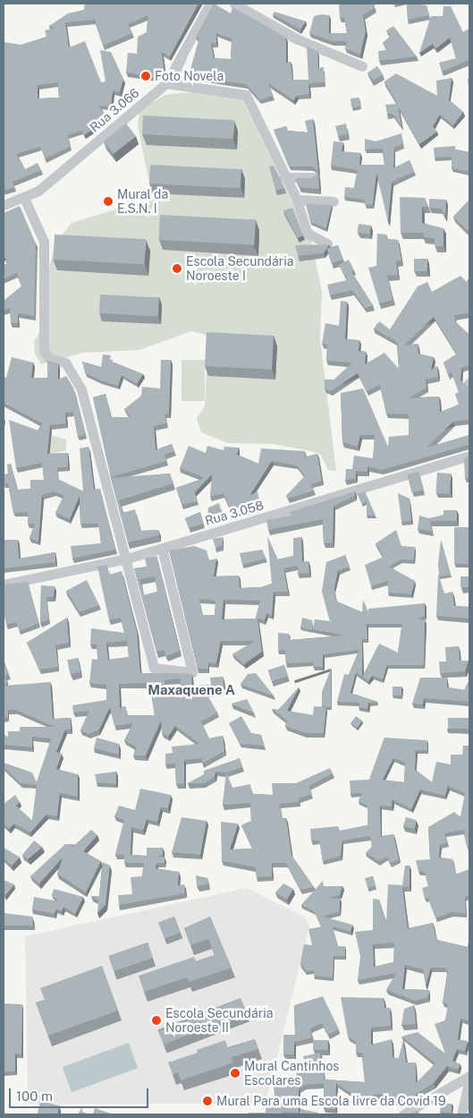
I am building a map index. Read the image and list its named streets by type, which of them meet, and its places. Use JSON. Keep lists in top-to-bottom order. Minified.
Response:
{"streets":{"street":["Rua 3.066","Rua 3.058"]},"districts":["Maxaquene A"],"places":["Foto Novela","Mural da E.S.N. I","Escola Secundária Noroeste I","Escola Secundária Noroeste II","Mural Cantinhos Escolares","Mural Para uma Escola livre da Covid 19"],"scale_bar":"100 m"}
